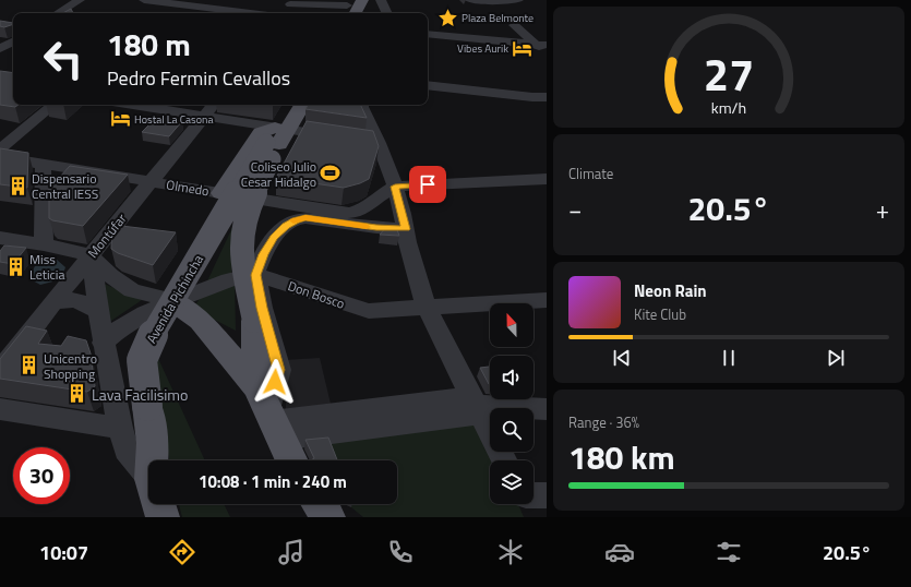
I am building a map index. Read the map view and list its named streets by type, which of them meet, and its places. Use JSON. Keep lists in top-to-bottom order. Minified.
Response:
{"streets":{"main road":["Avenida Pichincha"],"street":["Olmedo","Montúfar","Don Bosco"]},"crossings":[["Olmedo","Montúfar"]],"places":{"place":["Plaza Belmonte"],"hotel":["Vibes Aurik","Hostal La Casona"],"sports":["Coliseo Julio Cesar Hidalgo"],"building":["Dispensario Central IESS","Miss Leticia","Unicentro Shopping","Lava Facilisimo"]},"north":"top","page":{"turn":["180 m","Pedro Fermin Cevallos"],"tile":["Climate",["Range · 36%","180 km"]],"heat":["−","20.5°","+"],"song":["Neon Rain","Kite Club"],"limit":"30","trip":"10:08 · 1 min · 240 m","tabs":["10:07","20.5°"],"gauge":["27","km/h"]}}
